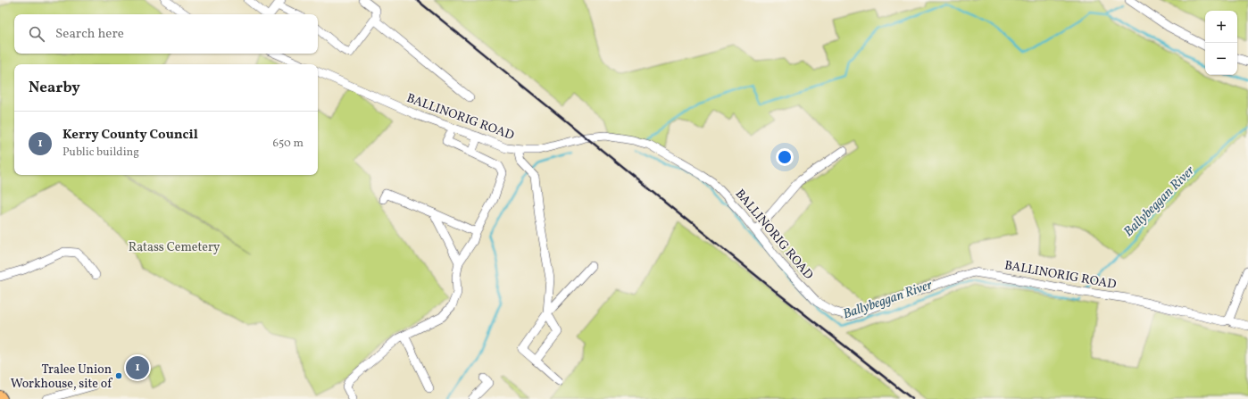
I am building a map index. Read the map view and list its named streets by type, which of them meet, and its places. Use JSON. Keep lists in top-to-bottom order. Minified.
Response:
{"streets":{"street":["BALLINORIG ROAD"]},"water":["Ballybeggan River"],"parks":["Ratass Cemetery"],"places":["Tralee Union Workhouse, site of"],"page":{"map_buttons":["+","−"],"search":"Search here","heading":"Nearby","list":[{"mark":"1","name":"Kerry County Council","note":"Public building","value":"650 m"}],"pins":"1"}}
